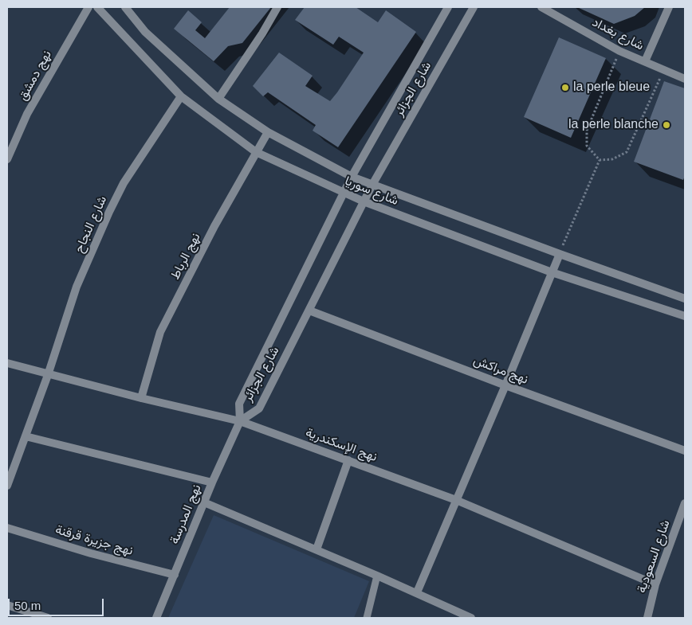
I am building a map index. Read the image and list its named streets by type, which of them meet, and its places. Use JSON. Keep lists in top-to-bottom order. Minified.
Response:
{"streets":{"street":["شارع بغداد","نهج دمشق","شارع الجزائر","شارع سوريا","شارع النجاح","نهج الرباط","نهج مراكش","نهج الإسكندرية","نهج المدرسة","نهج جزيرة قرقنة","شارع السعودية"]},"crossings":[["شارع الجزائر","شارع سوريا"],["شارع الجزائر","نهج مراكش"],["شارع الجزائر","نهج الإسكندرية"],["شارع الجزائر","نهج المدرسة"],["شارع سوريا","شارع النجاح"],["شارع سوريا","نهج الرباط"],["شارع النجاح","نهج الإسكندرية"],["نهج الرباط","نهج الإسكندرية"],["نهج الإسكندرية","نهج المدرسة"],["نهج الإسكندرية","شارع السعودية"],["نهج المدرسة","نهج جزيرة قرقنة"]],"places":["la perle bleue","la perle blanche"],"scale_bar":"50 m"}
